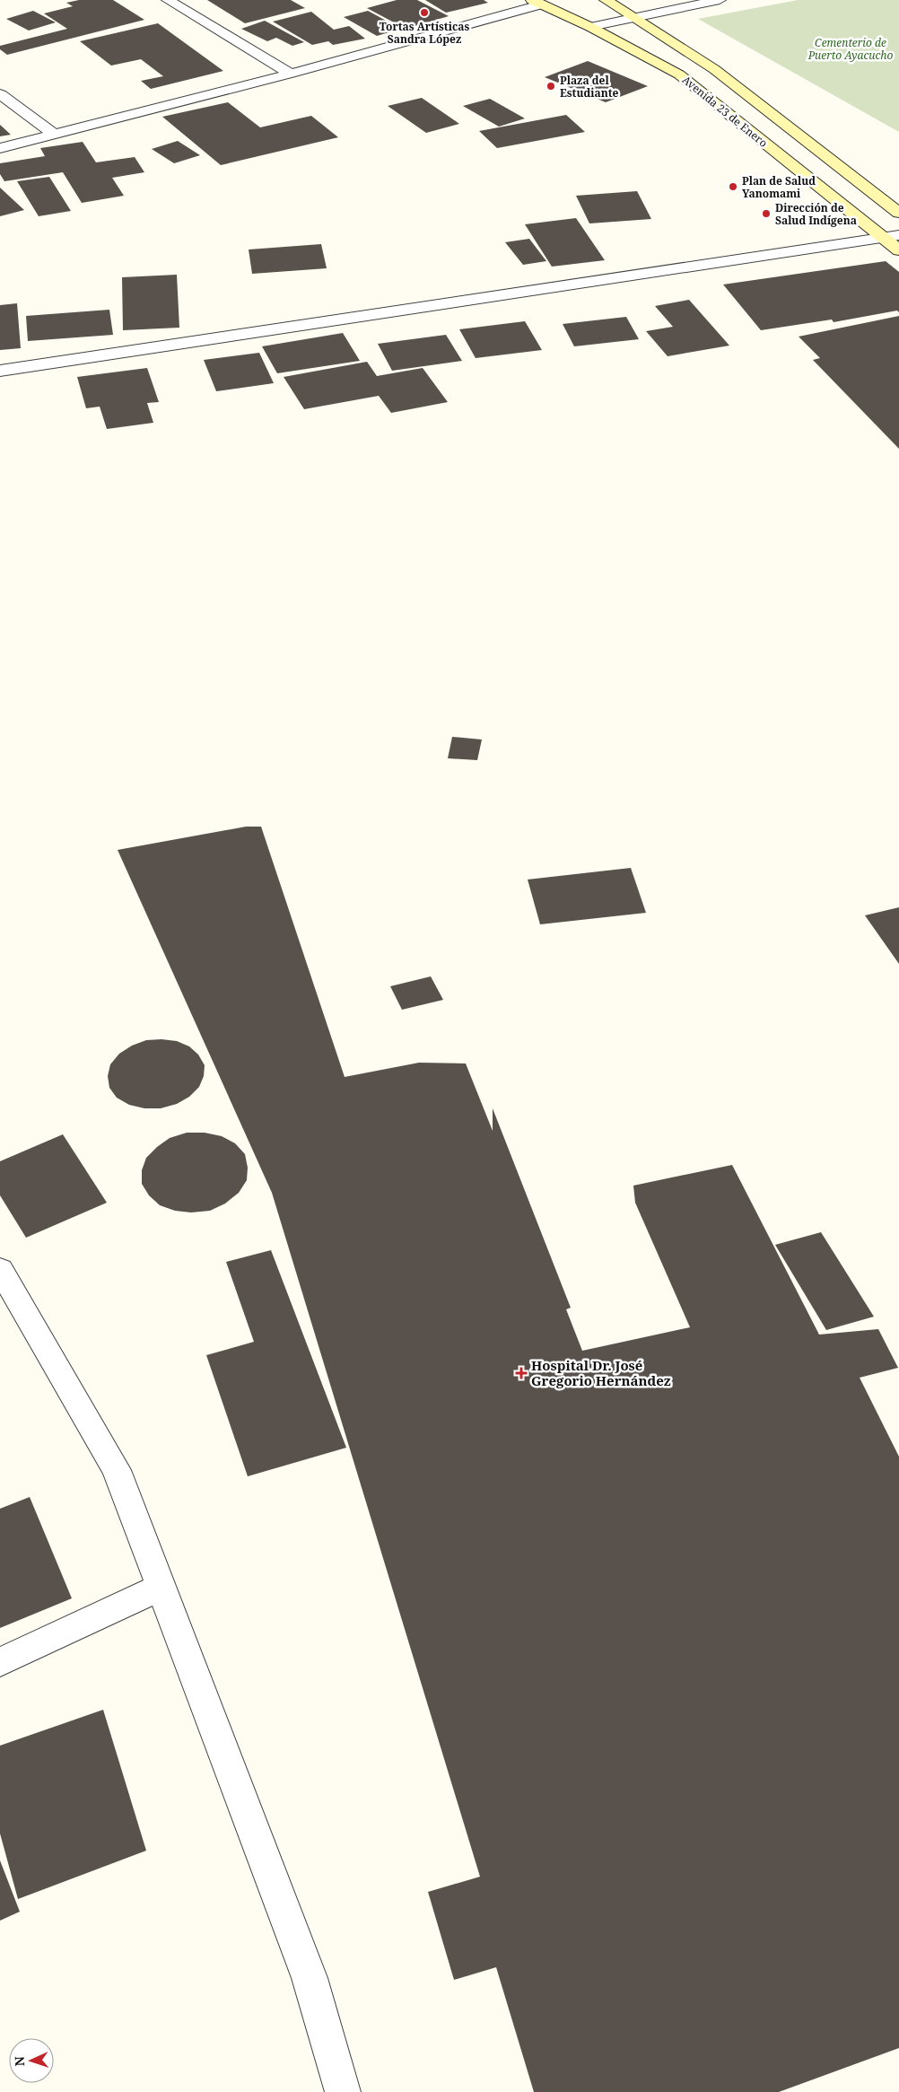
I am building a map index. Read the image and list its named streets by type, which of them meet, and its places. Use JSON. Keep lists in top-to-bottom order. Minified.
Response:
{"streets":{"main road":["Avenida 23 de Enero"]},"parks":["Cementerio de Puerto Ayacucho"],"places":{"other":["Tortas Artísticas Sandra López","Plaza del Estudiante","Plan de Salud Yanomami","Dirección de Salud Indígena"],"health":["Hospital Dr. José Gregorio Hernández"]},"north":"left"}
